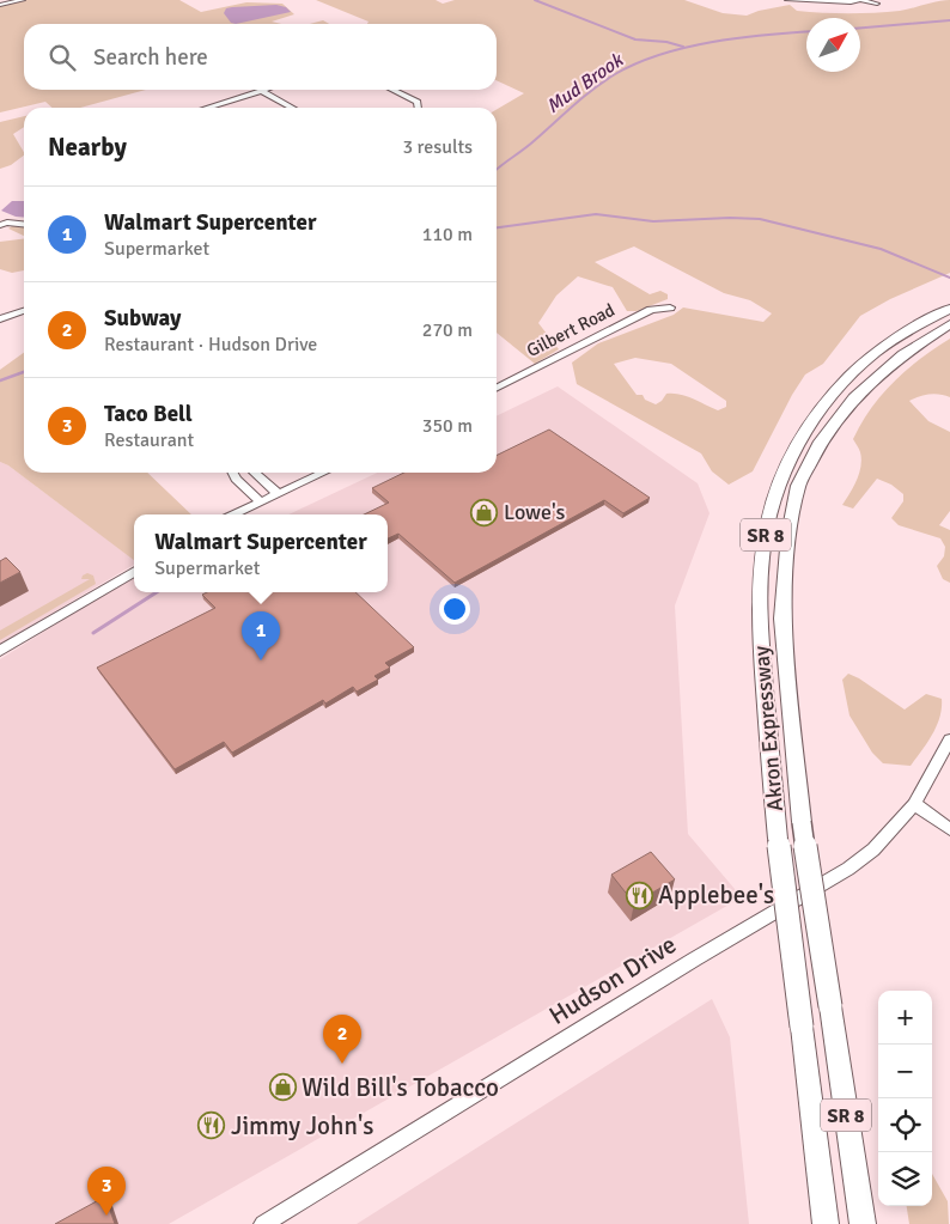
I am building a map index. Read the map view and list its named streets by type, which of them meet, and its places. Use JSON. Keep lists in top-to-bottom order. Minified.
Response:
{"streets":{"highway":["SR 8","Akron Expressway"],"street":["Gilbert Road","Hudson Drive"]},"water":["Mud Brook"],"places":{"shop":["Lowe's","Wild Bill's Tobacco"],"restaurant":["Applebee's","Jimmy John's"]},"north":"top right","page":{"search":"Search here","heading":["Nearby","3 results"],"list":[{"mark":"1","name":"Walmart Supercenter","note":"Supermarket","value":"110 m"},{"mark":"2","name":"Subway","note":"Restaurant · Hudson Drive","value":"270 m"},{"mark":"3","name":"Taco Bell","note":"Restaurant","value":"350 m"}],"popup":["Walmart Supercenter","Supermarket"],"pins":["1","2","3"],"map_buttons":["+","−"]}}
